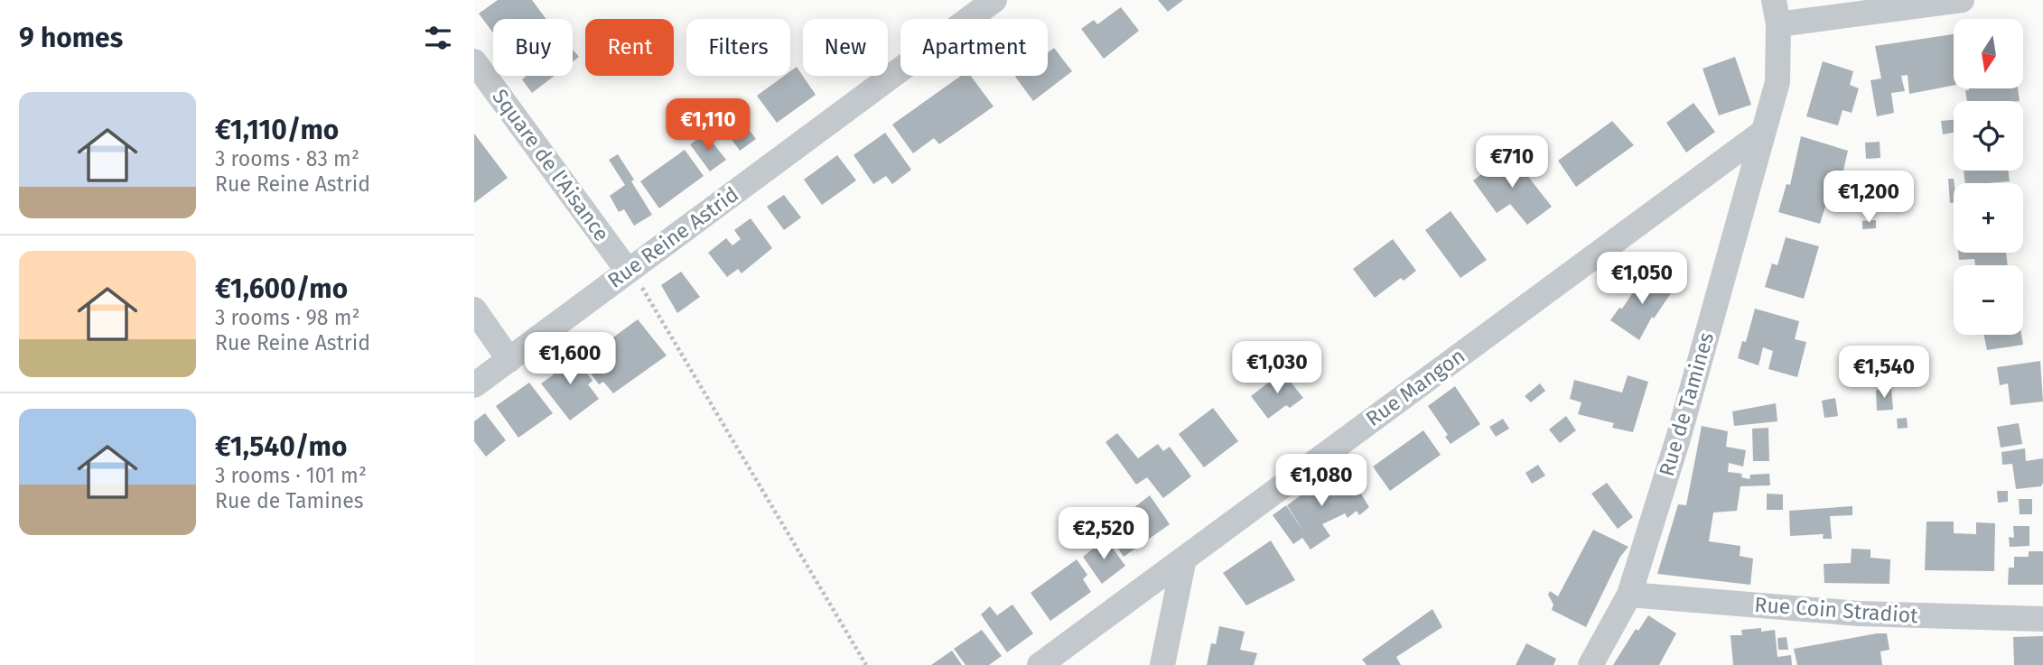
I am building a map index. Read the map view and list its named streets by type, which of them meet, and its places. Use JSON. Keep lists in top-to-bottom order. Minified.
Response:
{"streets":{"street":["Square de l'Aisance","Rue Reine Astrid","Rue Mangon","Rue de Tamines","Rue Coin Stradiot"]},"crossings":[["Square de l'Aisance","Rue Reine Astrid"],["Rue Mangon","Rue de Tamines"],["Rue de Tamines","Rue Coin Stradiot"]],"north":"bottom","page":{"heading":"9 homes","map_buttons":["+","−"],"chip":["Buy","Rent","Filters","New","Apartment"],"list":[{"name":"€1,110/mo","note":"3 rooms · 83 m² · Rue Reine Astrid"},{"name":"€1,600/mo","note":"3 rooms · 98 m² · Rue Reine Astrid"},{"name":"€1,540/mo","note":"3 rooms · 101 m² · Rue de Tamines"}],"price":["€1,110","€710","€1,200","€1,050","€1,600","€1,030","€1,540","€1,080","€2,520"]}}
